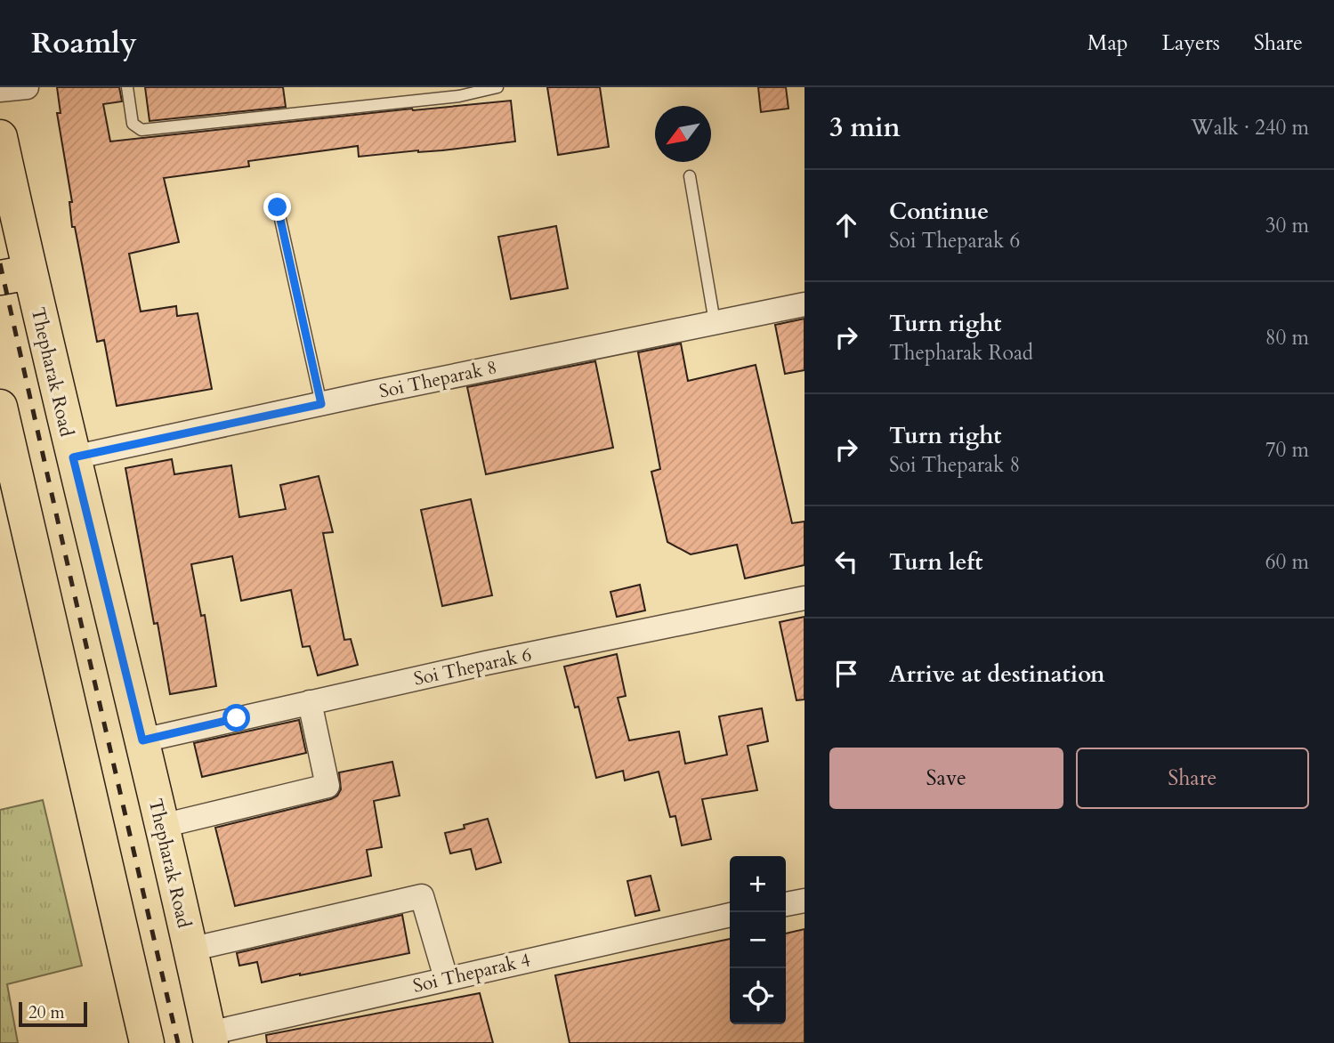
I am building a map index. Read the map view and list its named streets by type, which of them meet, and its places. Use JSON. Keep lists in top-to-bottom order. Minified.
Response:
{"streets":{"main road":["Thepharak Road"],"street":["Soi Theparak 8","Soi Theparak 6","Soi Theparak 4"]},"crossings":[["Thepharak Road","Soi Theparak 8"],["Thepharak Road","Soi Theparak 6"],["Thepharak Road","Soi Theparak 4"]],"scale_bar":"20 m","north":"bottom left","page":{"header":"Roamly","nav":["Map","Layers","Share"],"heading":["3 min","Walk · 240 m"],"list":[["Continue","Soi Theparak 6","30 m"],["Turn right","Thepharak Road","80 m"],["Turn right","Soi Theparak 8","70 m"],["Turn left","60 m"],"Arrive at destination"],"buttons":["Save","Share"],"map_buttons":["+","−"],"scale":"20 m"}}
